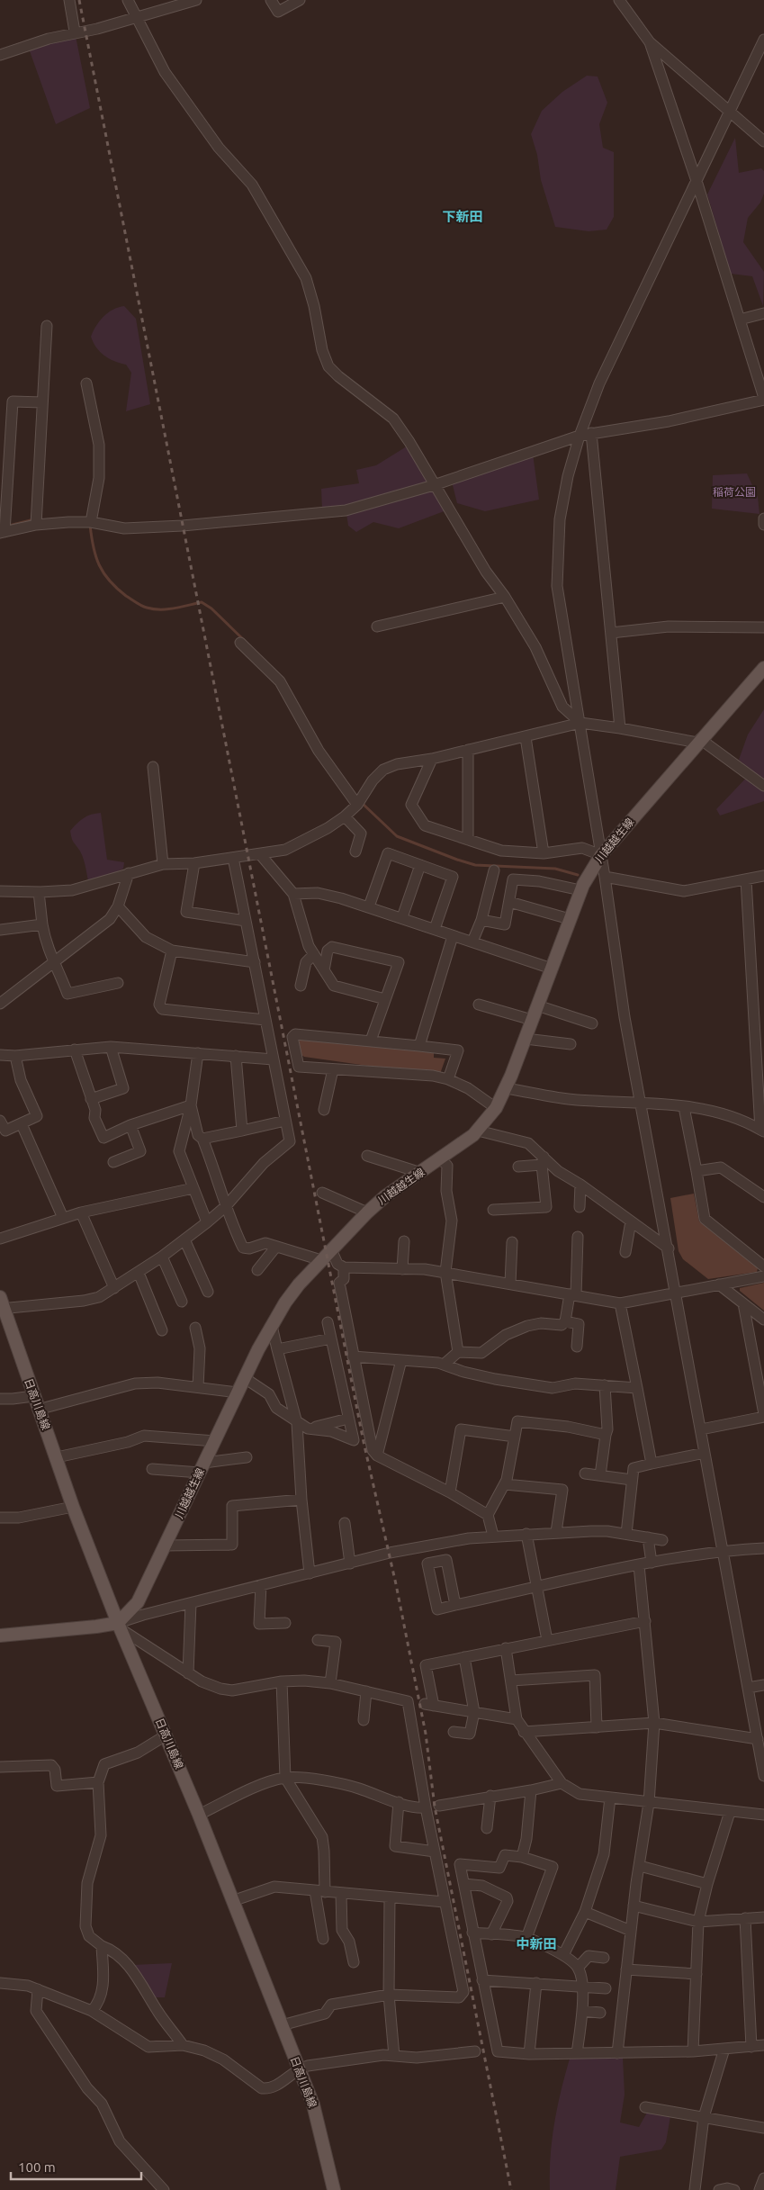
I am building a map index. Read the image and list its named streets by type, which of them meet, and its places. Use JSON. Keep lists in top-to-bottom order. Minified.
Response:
{"streets":{"main road":["川越越生線","日高川島線"]},"crossings":[["川越越生線","日高川島線"]],"districts":["下新田","中新田"],"parks":["稲荷公園"],"scale_bar":"100 m"}
